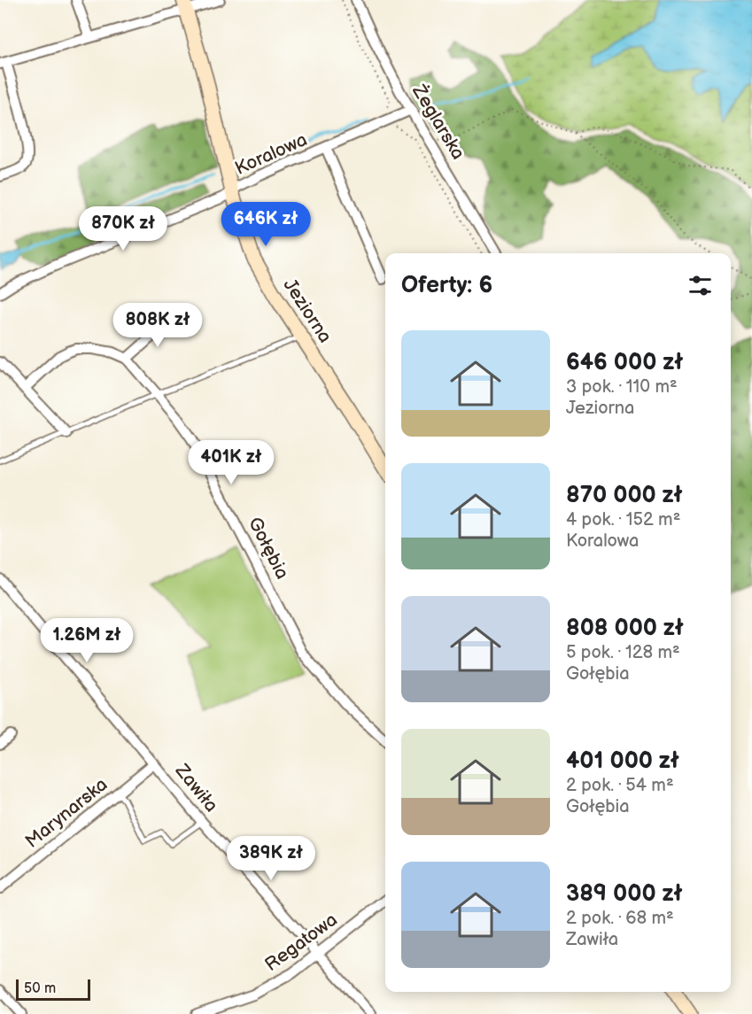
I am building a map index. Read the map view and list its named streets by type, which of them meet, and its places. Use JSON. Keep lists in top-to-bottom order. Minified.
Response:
{"streets":{"street":["Żeglarska","Koralowa","Jeziorna","Gołębia","Zawiła","Marynarska","Regatowa"]},"crossings":[["Żeglarska","Koralowa"],["Koralowa","Jeziorna"],["Zawiła","Marynarska"],["Zawiła","Regatowa"]],"scale_bar":"50 m","page":{"price":["646K zł","870K zł","808K zł","401K zł","1.26M zł","389K zł"],"heading":"Oferty: 6","list":[{"name":"646 000 zł","note":"3 pok. · 110 m² · Jeziorna"},{"name":"870 000 zł","note":"4 pok. · 152 m² · Koralowa"},{"name":"808 000 zł","note":"5 pok. · 128 m² · Gołębia"},{"name":"401 000 zł","note":"2 pok. · 54 m² · Gołębia"},{"name":"389 000 zł","note":"2 pok. · 68 m² · Zawiła"}],"scale":"50 m"}}
